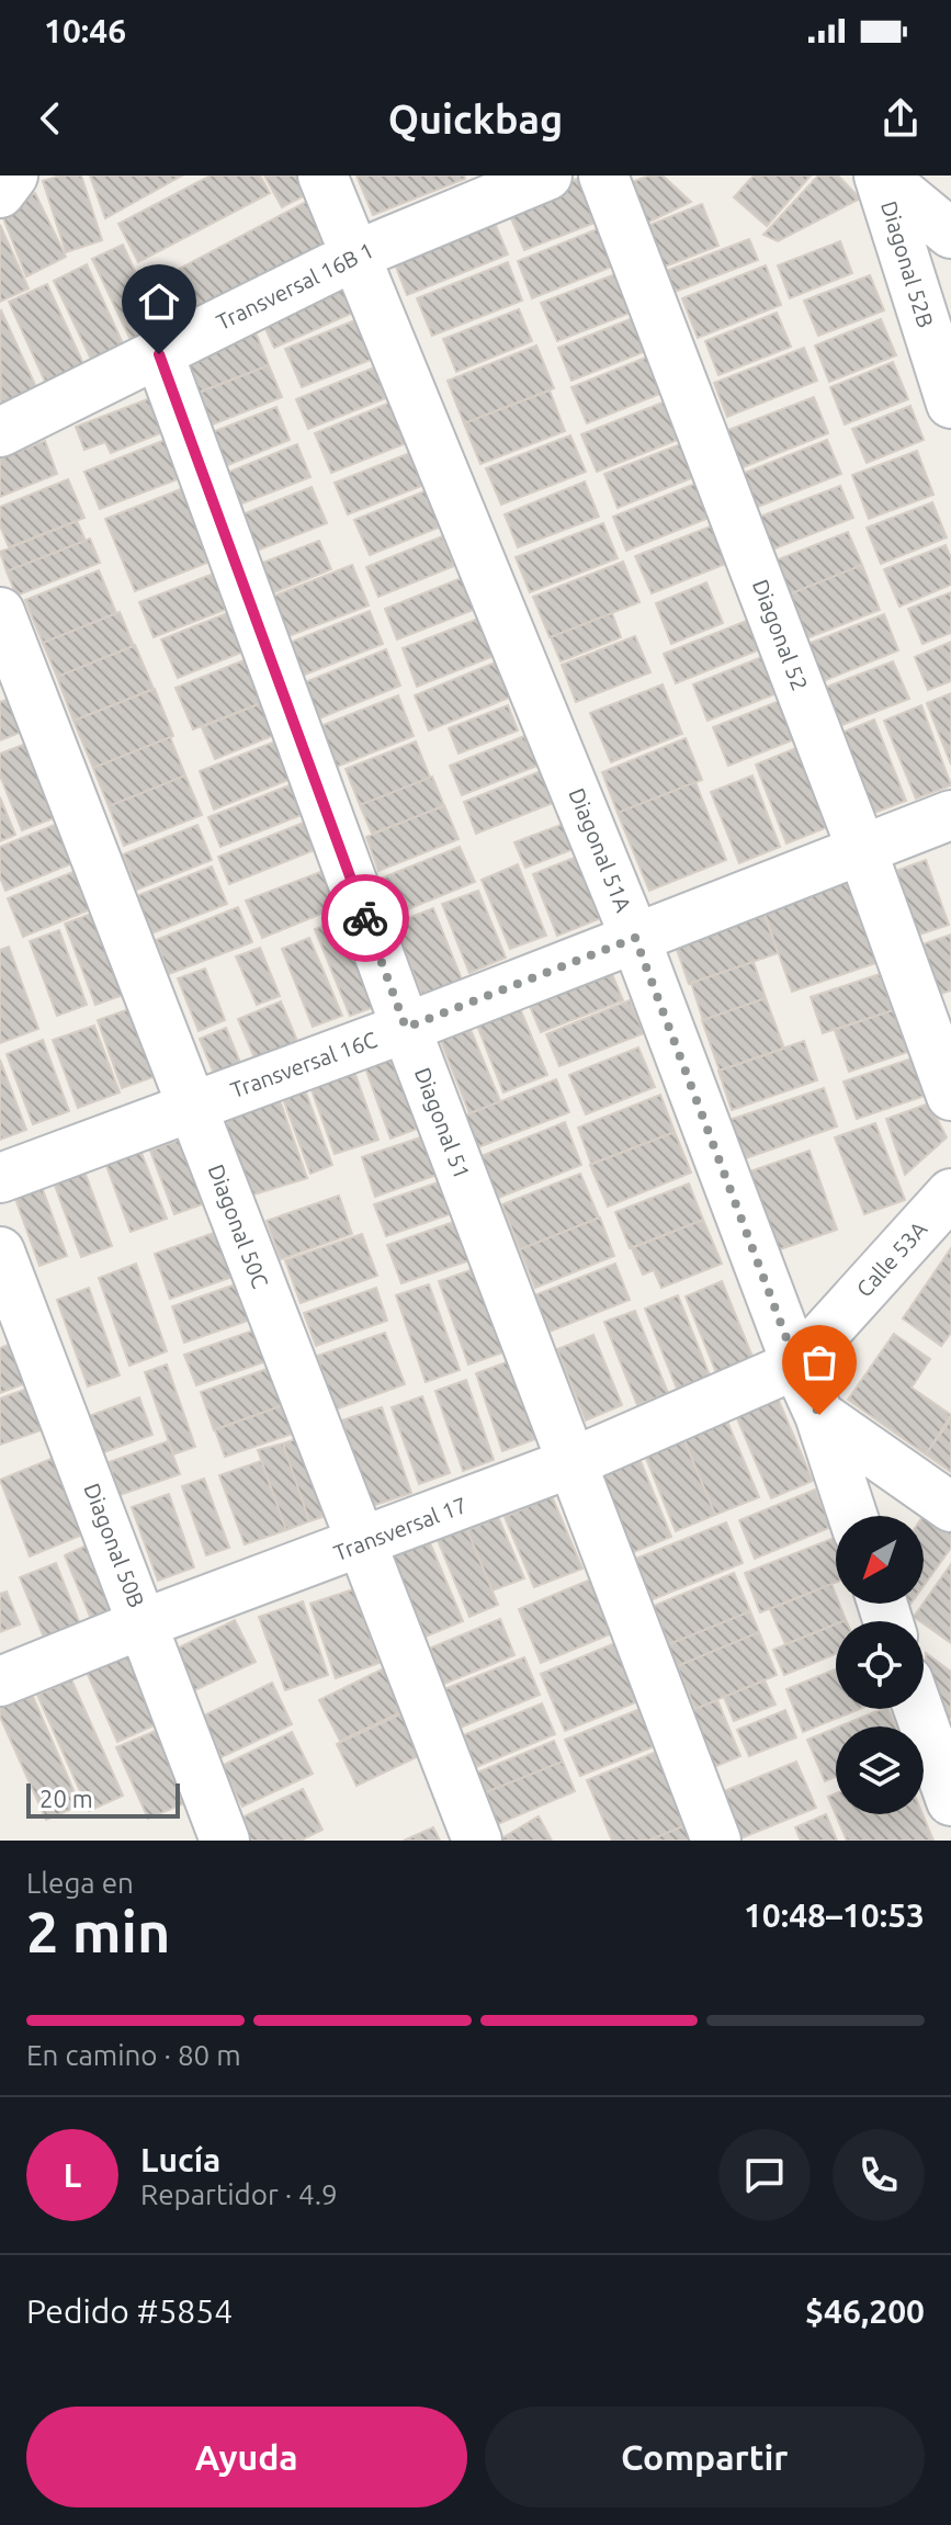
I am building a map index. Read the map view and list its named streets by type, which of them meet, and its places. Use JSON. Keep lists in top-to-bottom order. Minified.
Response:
{"streets":{"street":["Diagonal 52B","Transversal 16B 1","Diagonal 52","Diagonal 51A","Transversal 16C","Diagonal 51","Diagonal 50C","Calle 53A","Transversal 17","Diagonal 50B"]},"crossings":[["Transversal 16B 1","Diagonal 51A"],["Transversal 16B 1","Diagonal 51"],["Diagonal 52","Transversal 16C"],["Diagonal 51A","Transversal 16C"],["Diagonal 51A","Calle 53A"],["Diagonal 51A","Transversal 17"],["Transversal 16C","Diagonal 51"],["Transversal 16C","Diagonal 50C"],["Diagonal 51","Transversal 17"],["Diagonal 50C","Transversal 17"],["Calle 53A","Transversal 17"],["Transversal 17","Diagonal 50B"]],"scale_bar":"20 m","north":"bottom left","page":{"status":"10:46","header":"Quickbag","scale":"20 m","heading":["2 min","Llega en","10:48–10:53"],"panel":["Lucía","Repartidor · 4.9","Pedido #5854","$46,200"],"bar":"En camino · 80 m","round":"L","buttons":["Ayuda","Compartir"]}}
